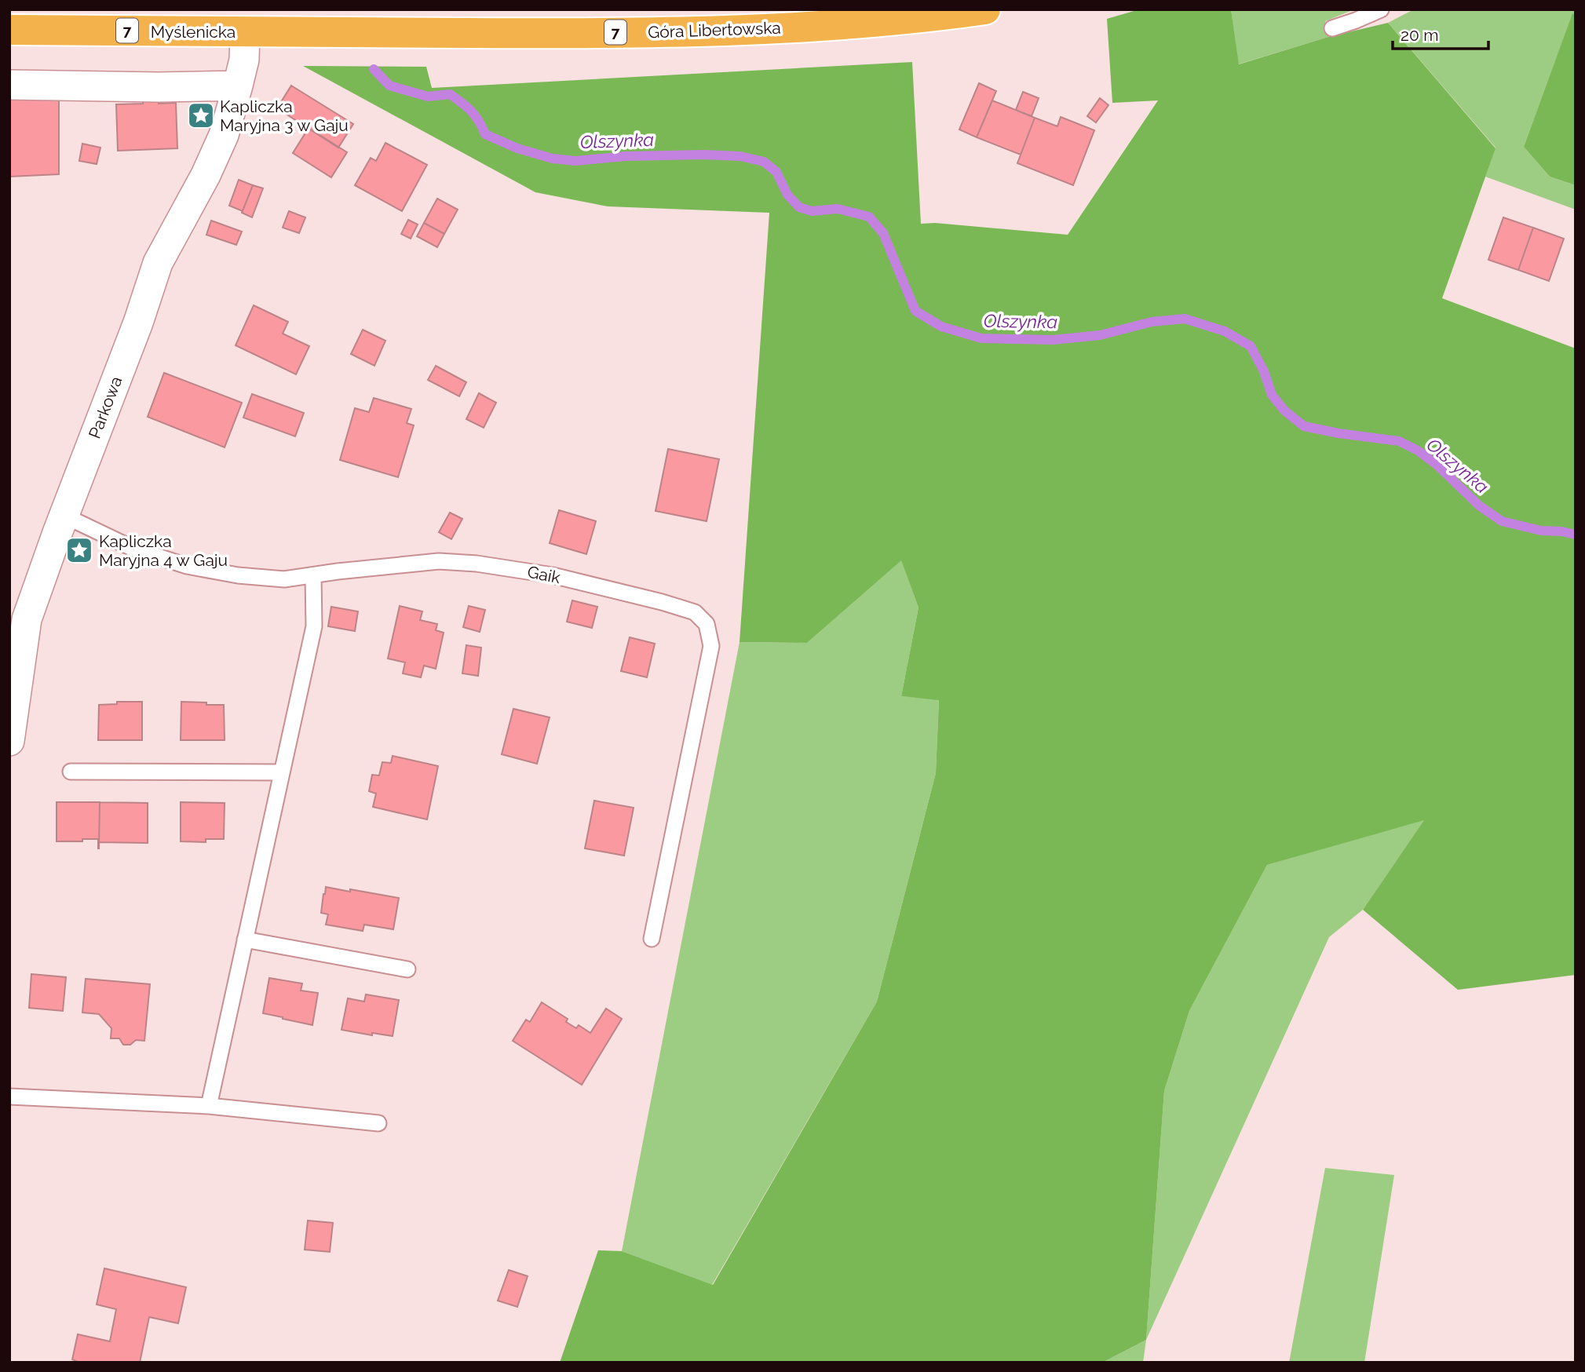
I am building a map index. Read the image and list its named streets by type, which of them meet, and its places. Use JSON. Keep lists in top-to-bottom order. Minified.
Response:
{"streets":{"highway":["Góra Libertowska","7","Myślenicka"],"street":["Parkowa"],"lane":["Gaik"]},"crossings":[["Góra Libertowska","Myślenicka"],["Góra Libertowska","Parkowa"],["Myślenicka","Parkowa"],["Parkowa","Gaik"]],"water":["Olszynka"],"places":{"place":["Kapliczka Maryjna 3 w Gaju","Kapliczka Maryjna 4 w Gaju"]},"scale_bar":"20 m"}
